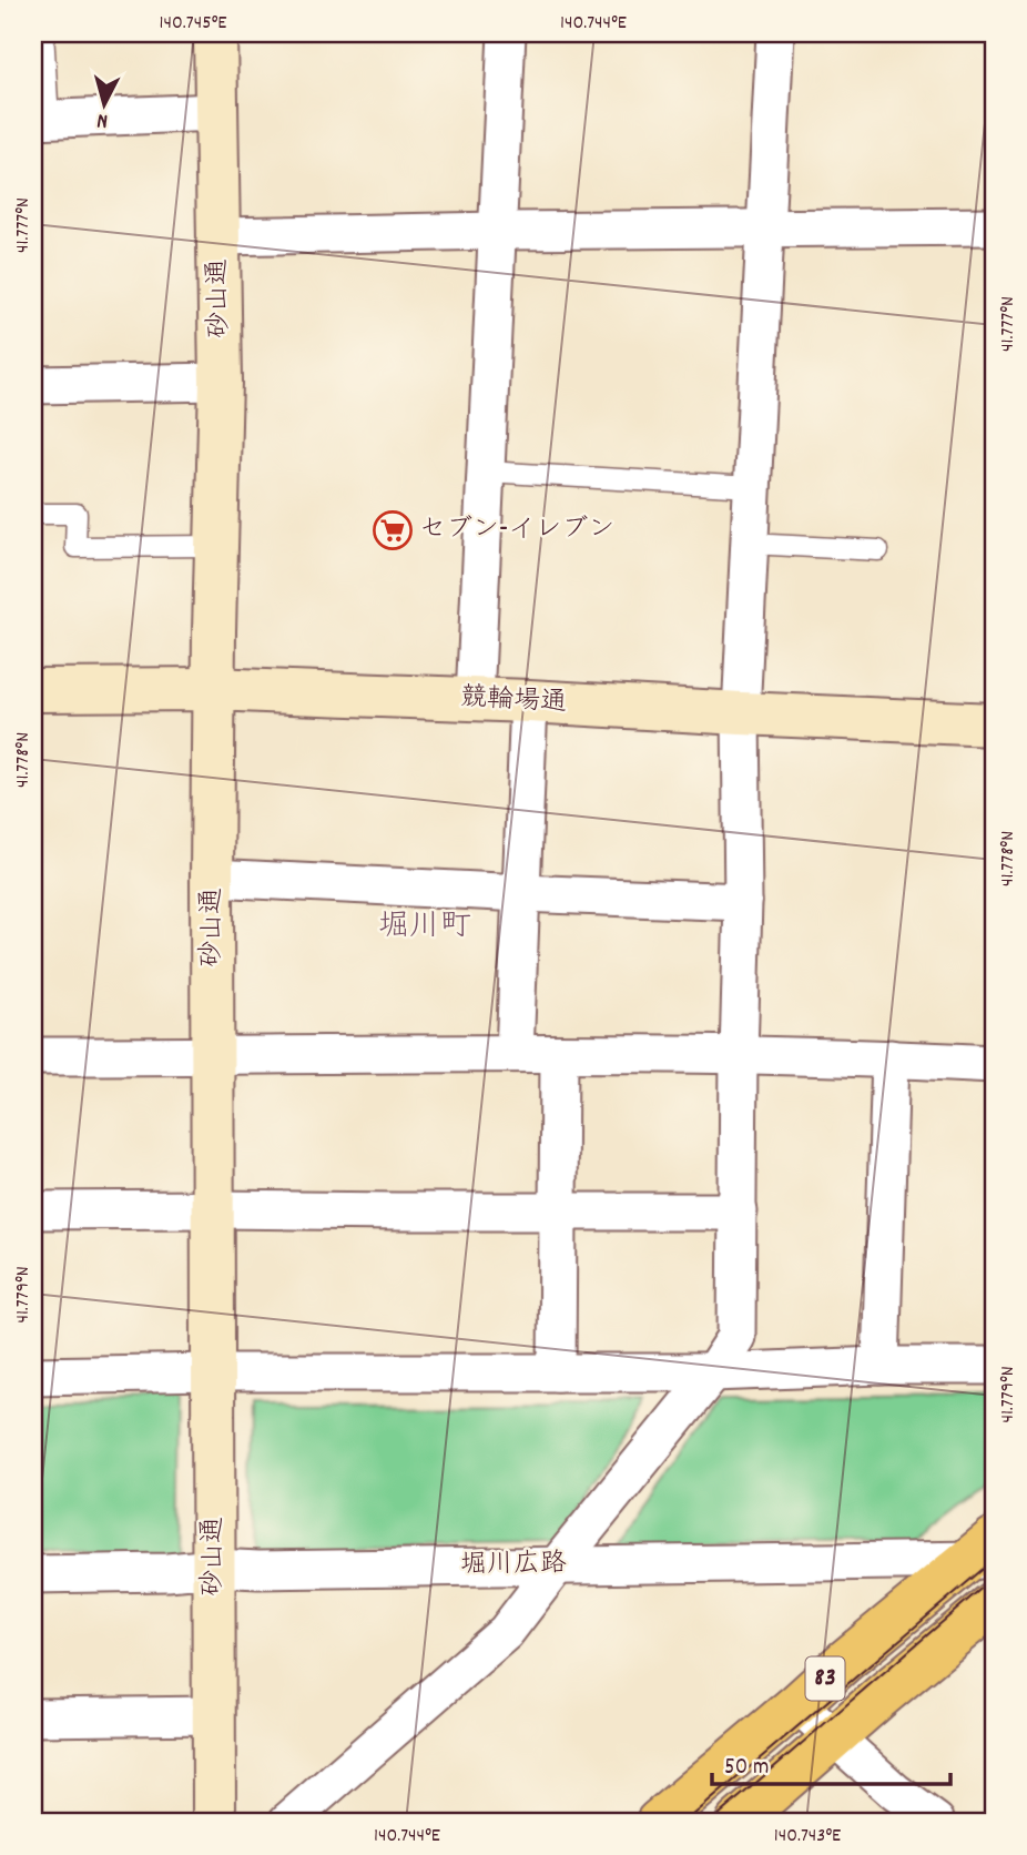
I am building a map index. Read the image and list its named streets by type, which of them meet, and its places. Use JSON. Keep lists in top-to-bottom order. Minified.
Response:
{"streets":{"main road":["83"],"street":["砂山通","競輪場通","堀川広路"]},"crossings":[["砂山通","競輪場通"],["砂山通","堀川広路"],["堀川広路","83"]],"districts":["堀川町"],"places":{"supermarket":["セブン-イレブン"]},"scale_bar":"50 m","north":"bottom","coordinates":["140.745°E","140.744°E","41.777°N","41.778°N","41.779°N","140.743°E"]}
